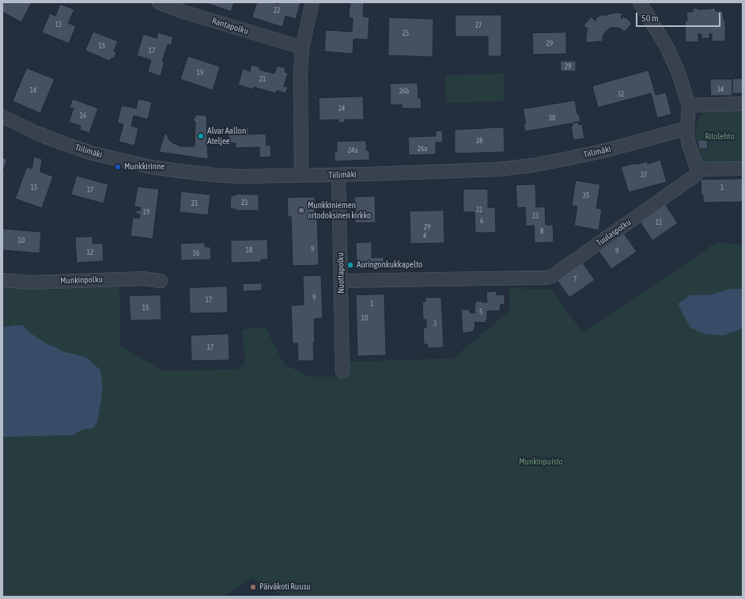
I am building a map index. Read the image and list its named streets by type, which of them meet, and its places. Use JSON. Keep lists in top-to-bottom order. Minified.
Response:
{"streets":{"street":["Rantapolku","Tiilimäki","Tuulaspolku","Nuottapolku","Munkinpolku"]},"crossings":[["Tiilimäki","Nuottapolku"],["Tuulaspolku","Nuottapolku"]],"parks":["Ritolehto","Munkinpuisto"],"places":["Alvar Aallon Ateljee","Munkkirinne","Munkkiniemen ortodoksinen kirkko","Auringonkukkapelto","Päiväkoti Ruusu"],"house_numbers":["22","13","27","25","29","15","17","29","19","21","34","14","26b","32","24","16","30","28","26a","24a","37","15","1","17","35","23","21","31","19","33","6","11","29","8","4","10","9","18","9","12","16","7","9","17","1","15","5","10","3","17"],"scale_bar":"50 m"}
